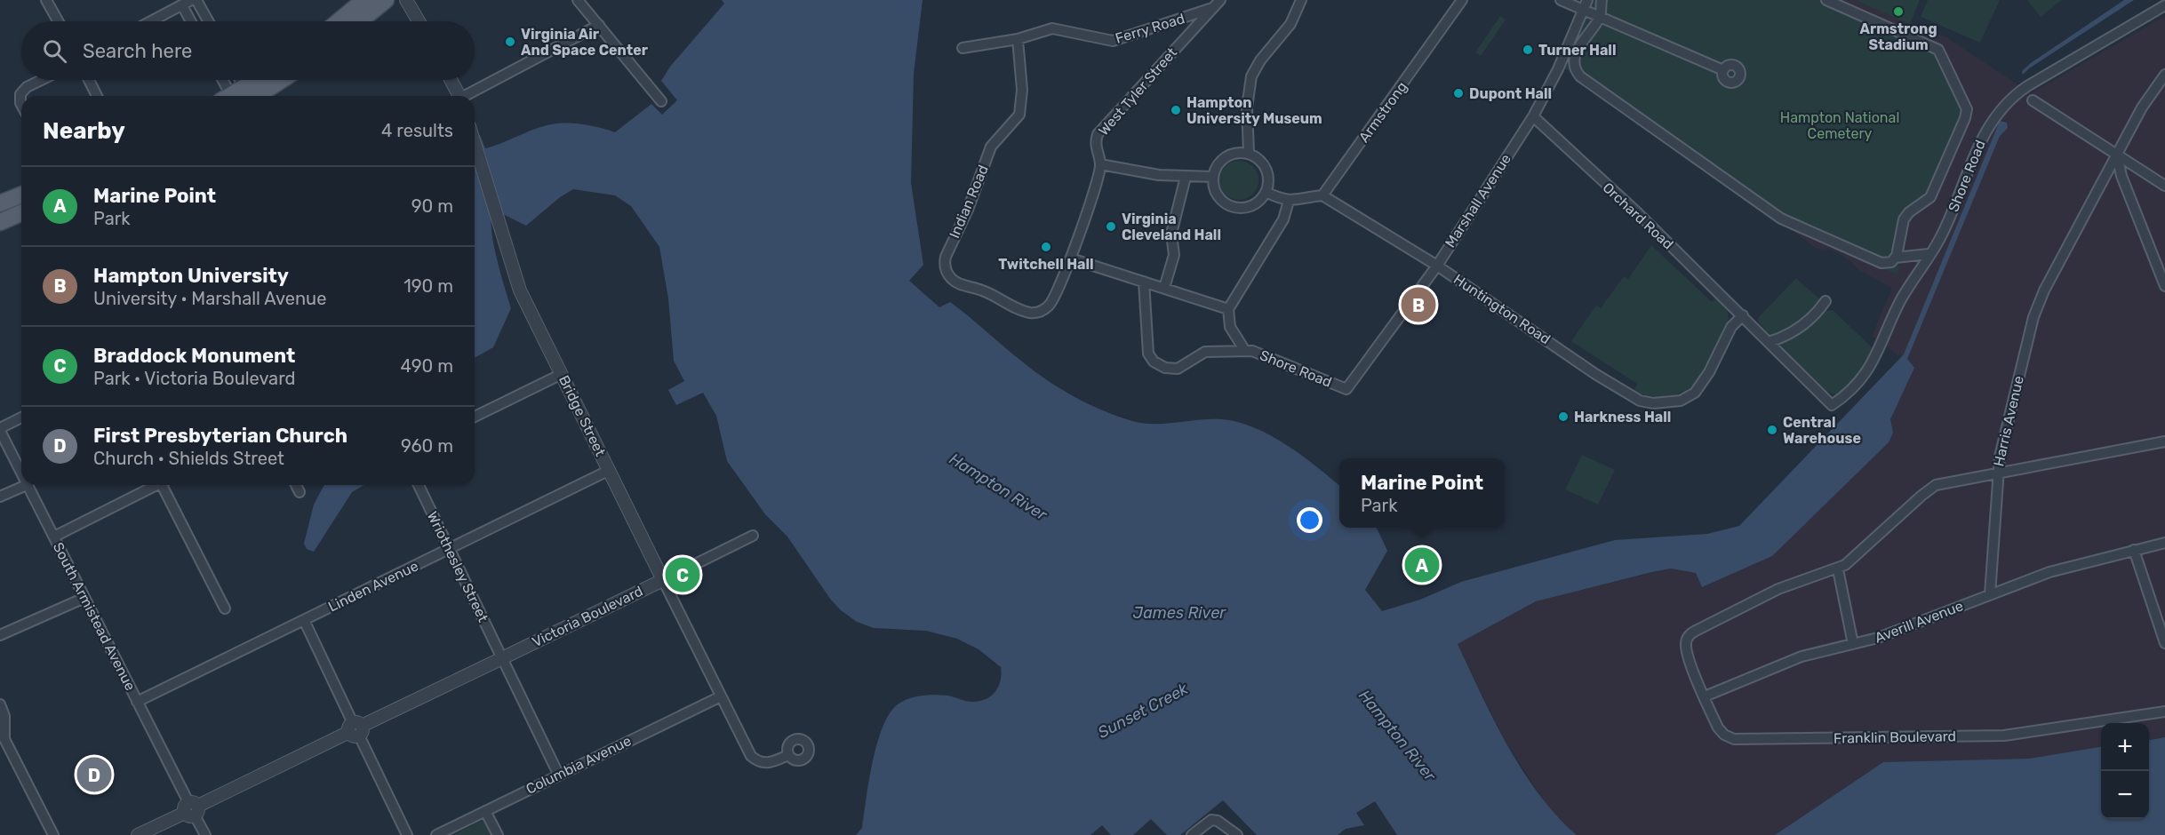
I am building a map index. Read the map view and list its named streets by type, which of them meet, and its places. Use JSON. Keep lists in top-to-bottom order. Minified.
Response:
{"streets":{"street":["Ferry Road","West Tyler Street","Armstrong","Shore Road","Marshall Avenue","Indian Road","Orchard Road","Huntington Road","Bridge Street","Harris Avenue","Wriothesley Street","Linden Avenue","South Armistead Avenue","Victoria Boulevard","Averill Avenue","Franklin Boulevard","Columbia Avenue"]},"crossings":[["Ferry Road","West Tyler Street"],["Ferry Road","Indian Road"],["West Tyler Street","Indian Road"],["Armstrong","Huntington Road"],["Shore Road","Marshall Avenue"],["Shore Road","Orchard Road"],["Marshall Avenue","Orchard Road"],["Marshall Avenue","Huntington Road"],["Orchard Road","Huntington Road"],["Bridge Street","Linden Avenue"],["Bridge Street","Victoria Boulevard"],["Bridge Street","Columbia Avenue"],["Harris Avenue","Franklin Boulevard"],["Wriothesley Street","Linden Avenue"],["Wriothesley Street","Victoria Boulevard"],["Wriothesley Street","Columbia Avenue"],["Linden Avenue","South Armistead Avenue"],["South Armistead Avenue","Victoria Boulevard"],["Averill Avenue","Franklin Boulevard"]],"water":["Hampton River","James River","Sunset Creek"],"parks":["Hampton National Cemetery"],"places":["Armstrong Stadium","Virginia Air And Space Center","Turner Hall","Dupont Hall","Hampton University Museum","Virginia Cleveland Hall","Twitchell Hall","Harkness Hall","Central Warehouse"],"page":{"search":"Search here","heading":["Nearby","4 results"],"list":[{"mark":"A","name":"Marine Point","note":"Park","value":"90 m"},{"mark":"B","name":"Hampton University","note":"University · Marshall Avenue","value":"190 m"},{"mark":"C","name":"Braddock Monument","note":"Park · Victoria Boulevard","value":"490 m"},{"mark":"D","name":"First Presbyterian Church","note":"Church · Shields Street","value":"960 m"}],"pins":["B","A","C","D"],"popup":["Marine Point","Park"],"map_buttons":["+","−"]}}
